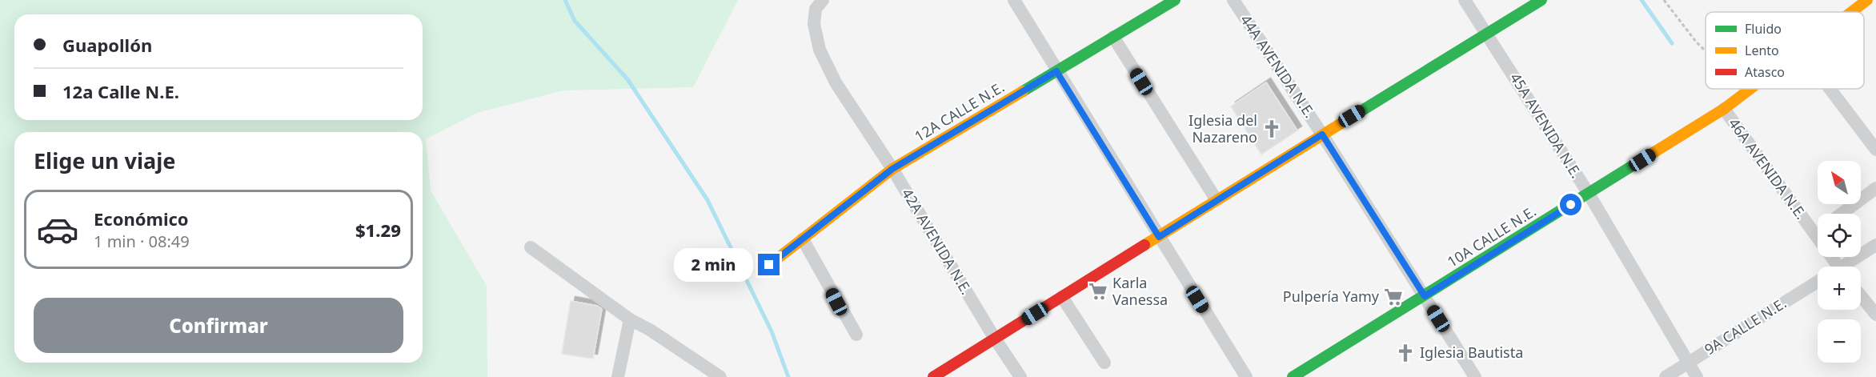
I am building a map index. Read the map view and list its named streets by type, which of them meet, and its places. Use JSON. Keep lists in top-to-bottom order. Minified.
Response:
{"streets":{"street":["44A AVENIDA N.E.","12A CALLE N.E.","45A AVENIDA N.E.","46A AVENIDA N.E.","10A CALLE N.E.","42A AVENIDA N.E.","9A CALLE N.E."]},"crossings":[["44A AVENIDA N.E.","10A CALLE N.E."],["12A CALLE N.E.","42A AVENIDA N.E."],["45A AVENIDA N.E.","10A CALLE N.E."],["45A AVENIDA N.E.","9A CALLE N.E."],["46A AVENIDA N.E.","10A CALLE N.E."]],"places":{"church":["Iglesia del Nazareno","Iglesia Bautista"],"supermarket":["Karla Vanessa","Pulpería Yamy"]},"legend":["Fluido","Lento","Atasco"],"north":"top left","page":{"banner":["Guapollón","12a Calle N.E."],"heading":"Elige un viaje","map_buttons":["+","−"],"list":[{"name":"Económico","note":"1 min · 08:49","value":"$1.29"}],"bubble":"2 min","buttons":"Confirmar"}}
